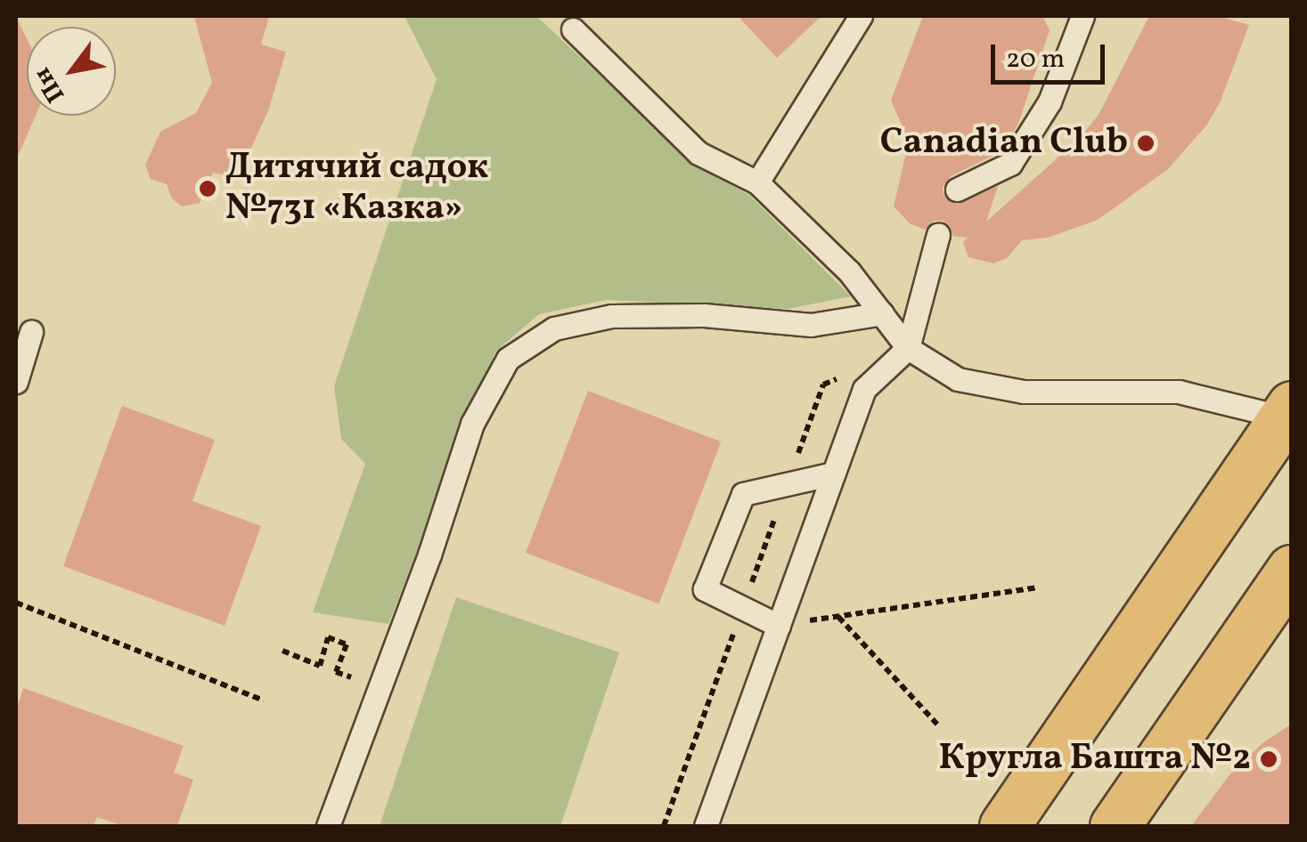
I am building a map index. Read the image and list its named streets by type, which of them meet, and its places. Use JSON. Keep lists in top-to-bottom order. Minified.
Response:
{"places":["Canadian Club","Дитячий садок №731 «Казка»","Кругла Башта №2"],"scale_bar":"20 m","north":"bottom left"}
